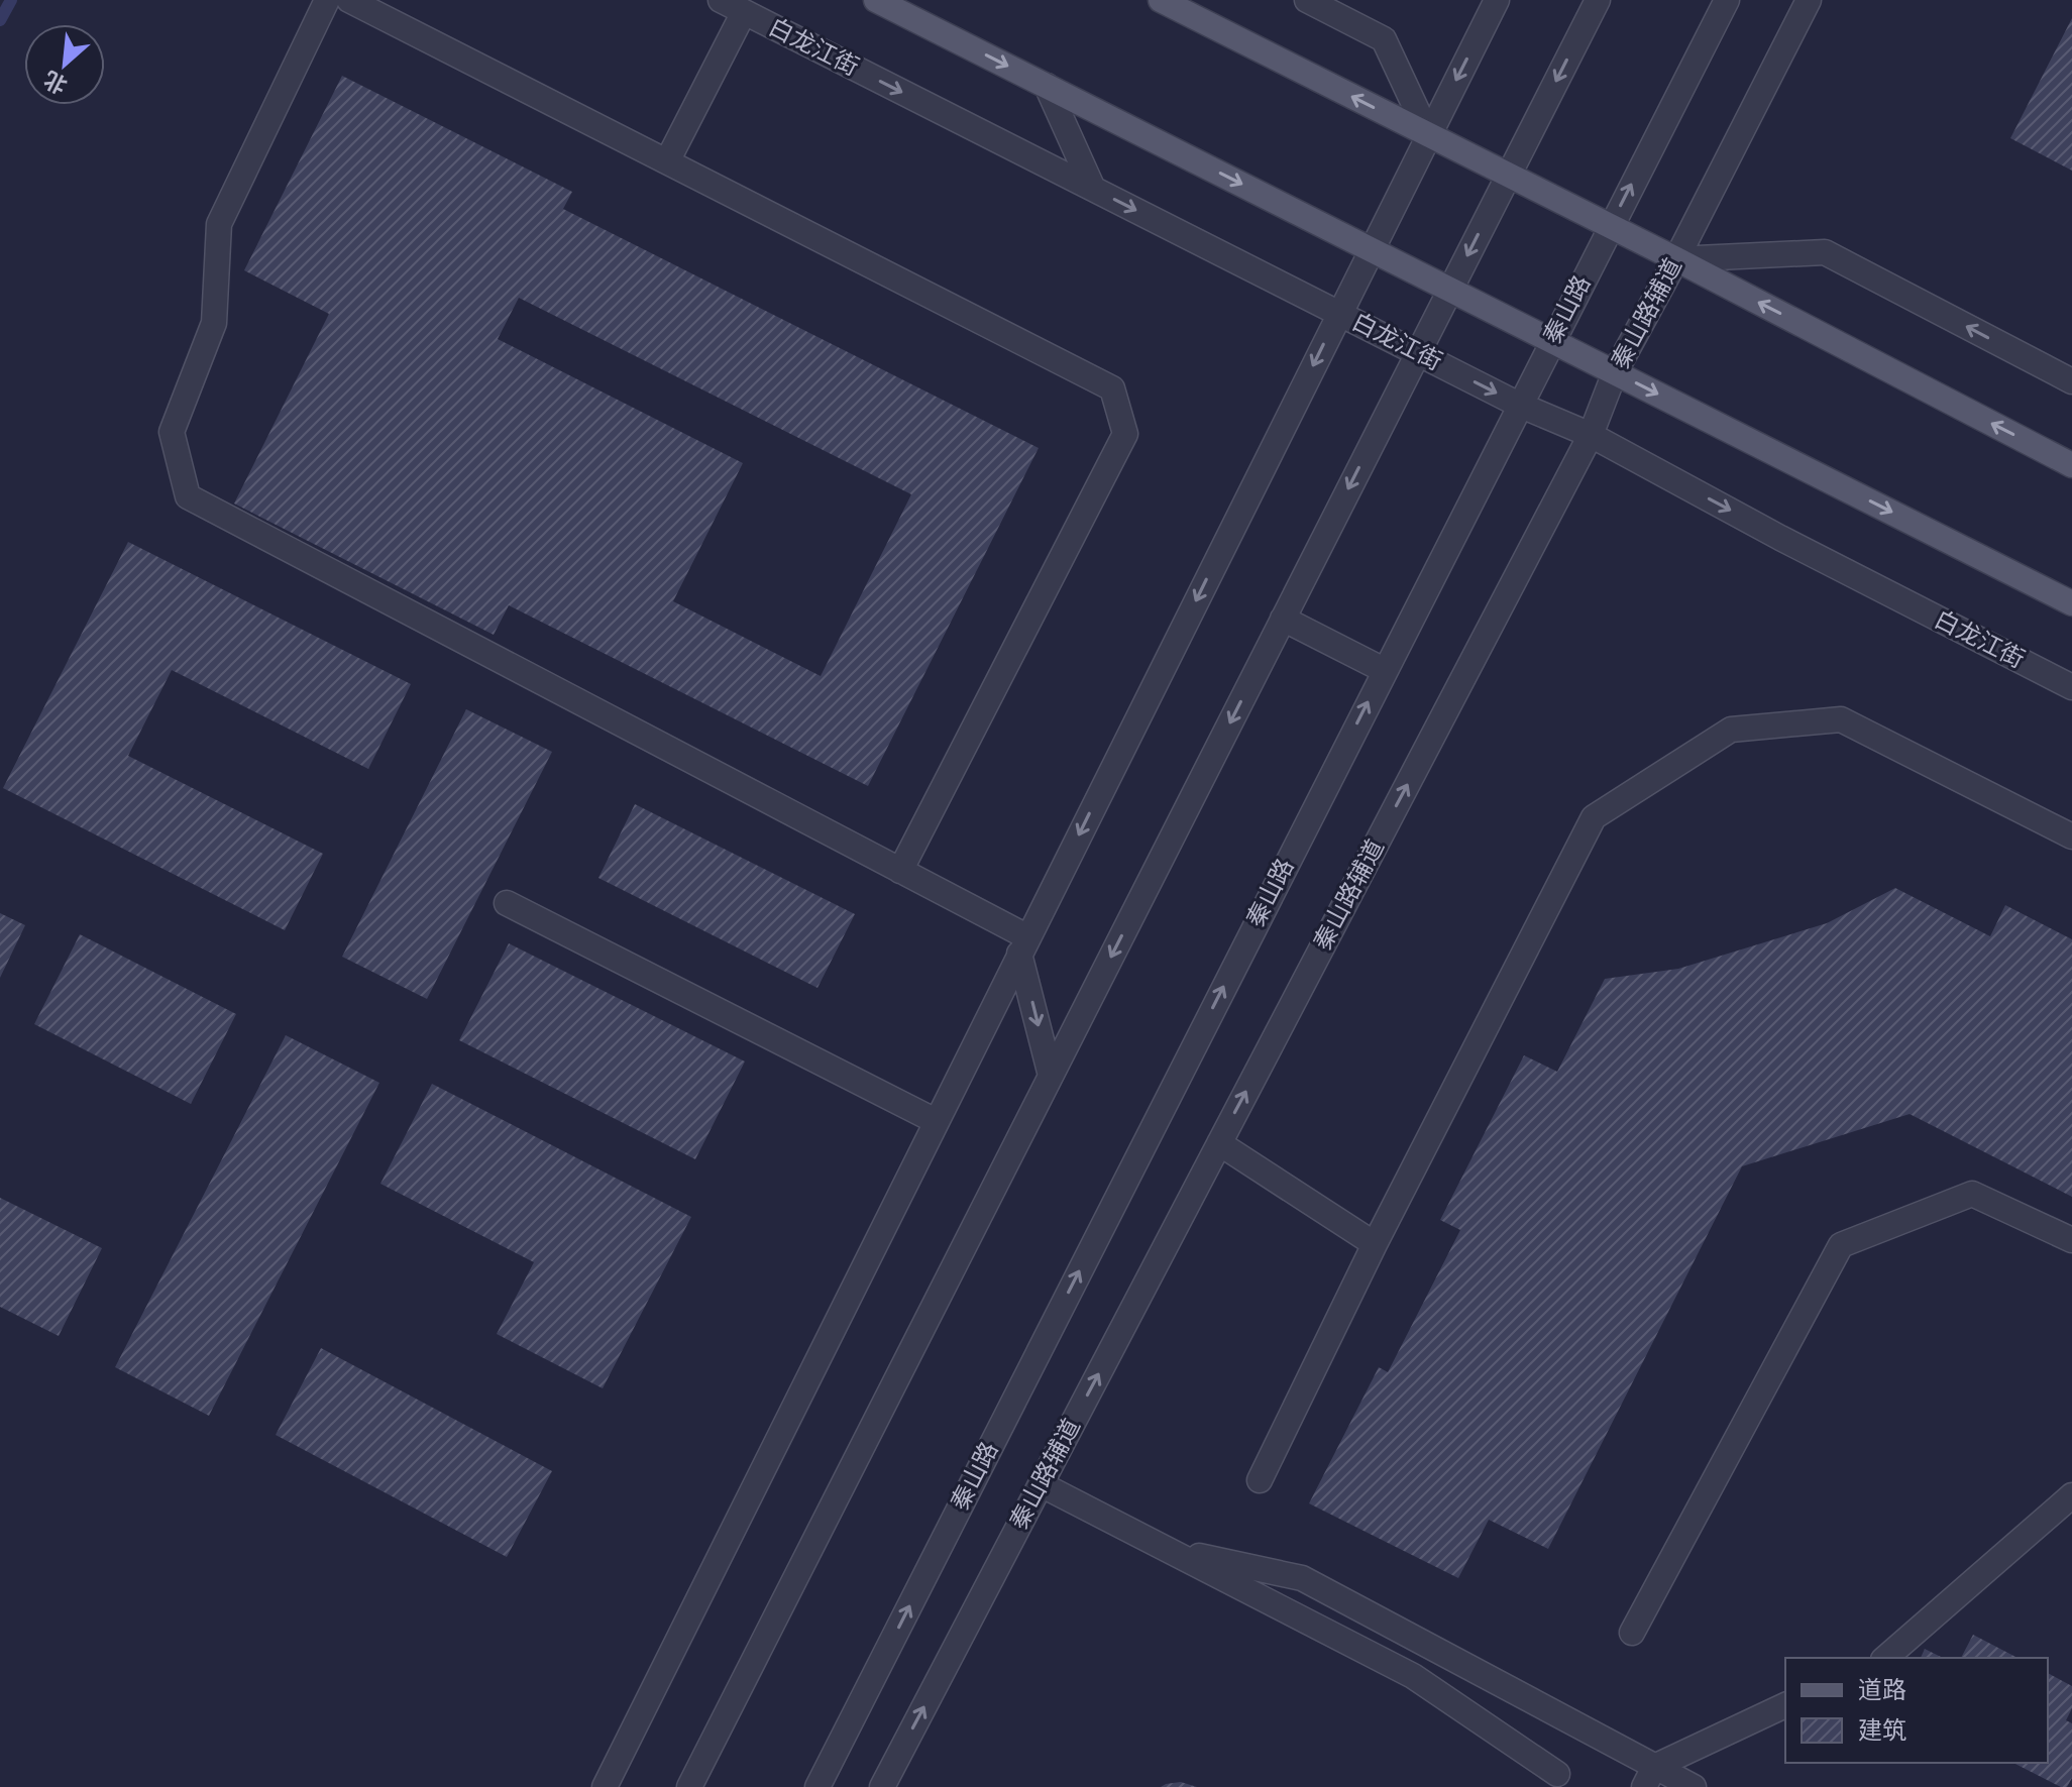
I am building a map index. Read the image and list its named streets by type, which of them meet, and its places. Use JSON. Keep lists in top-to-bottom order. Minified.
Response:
{"streets":{"street":["白龙江街","秦山路","秦山路辅道"]},"crossings":[["白龙江街","秦山路"],["白龙江街","秦山路辅道"]],"one_way":["白龙江街"],"legend":["道路","建筑"],"north":"bottom left"}
